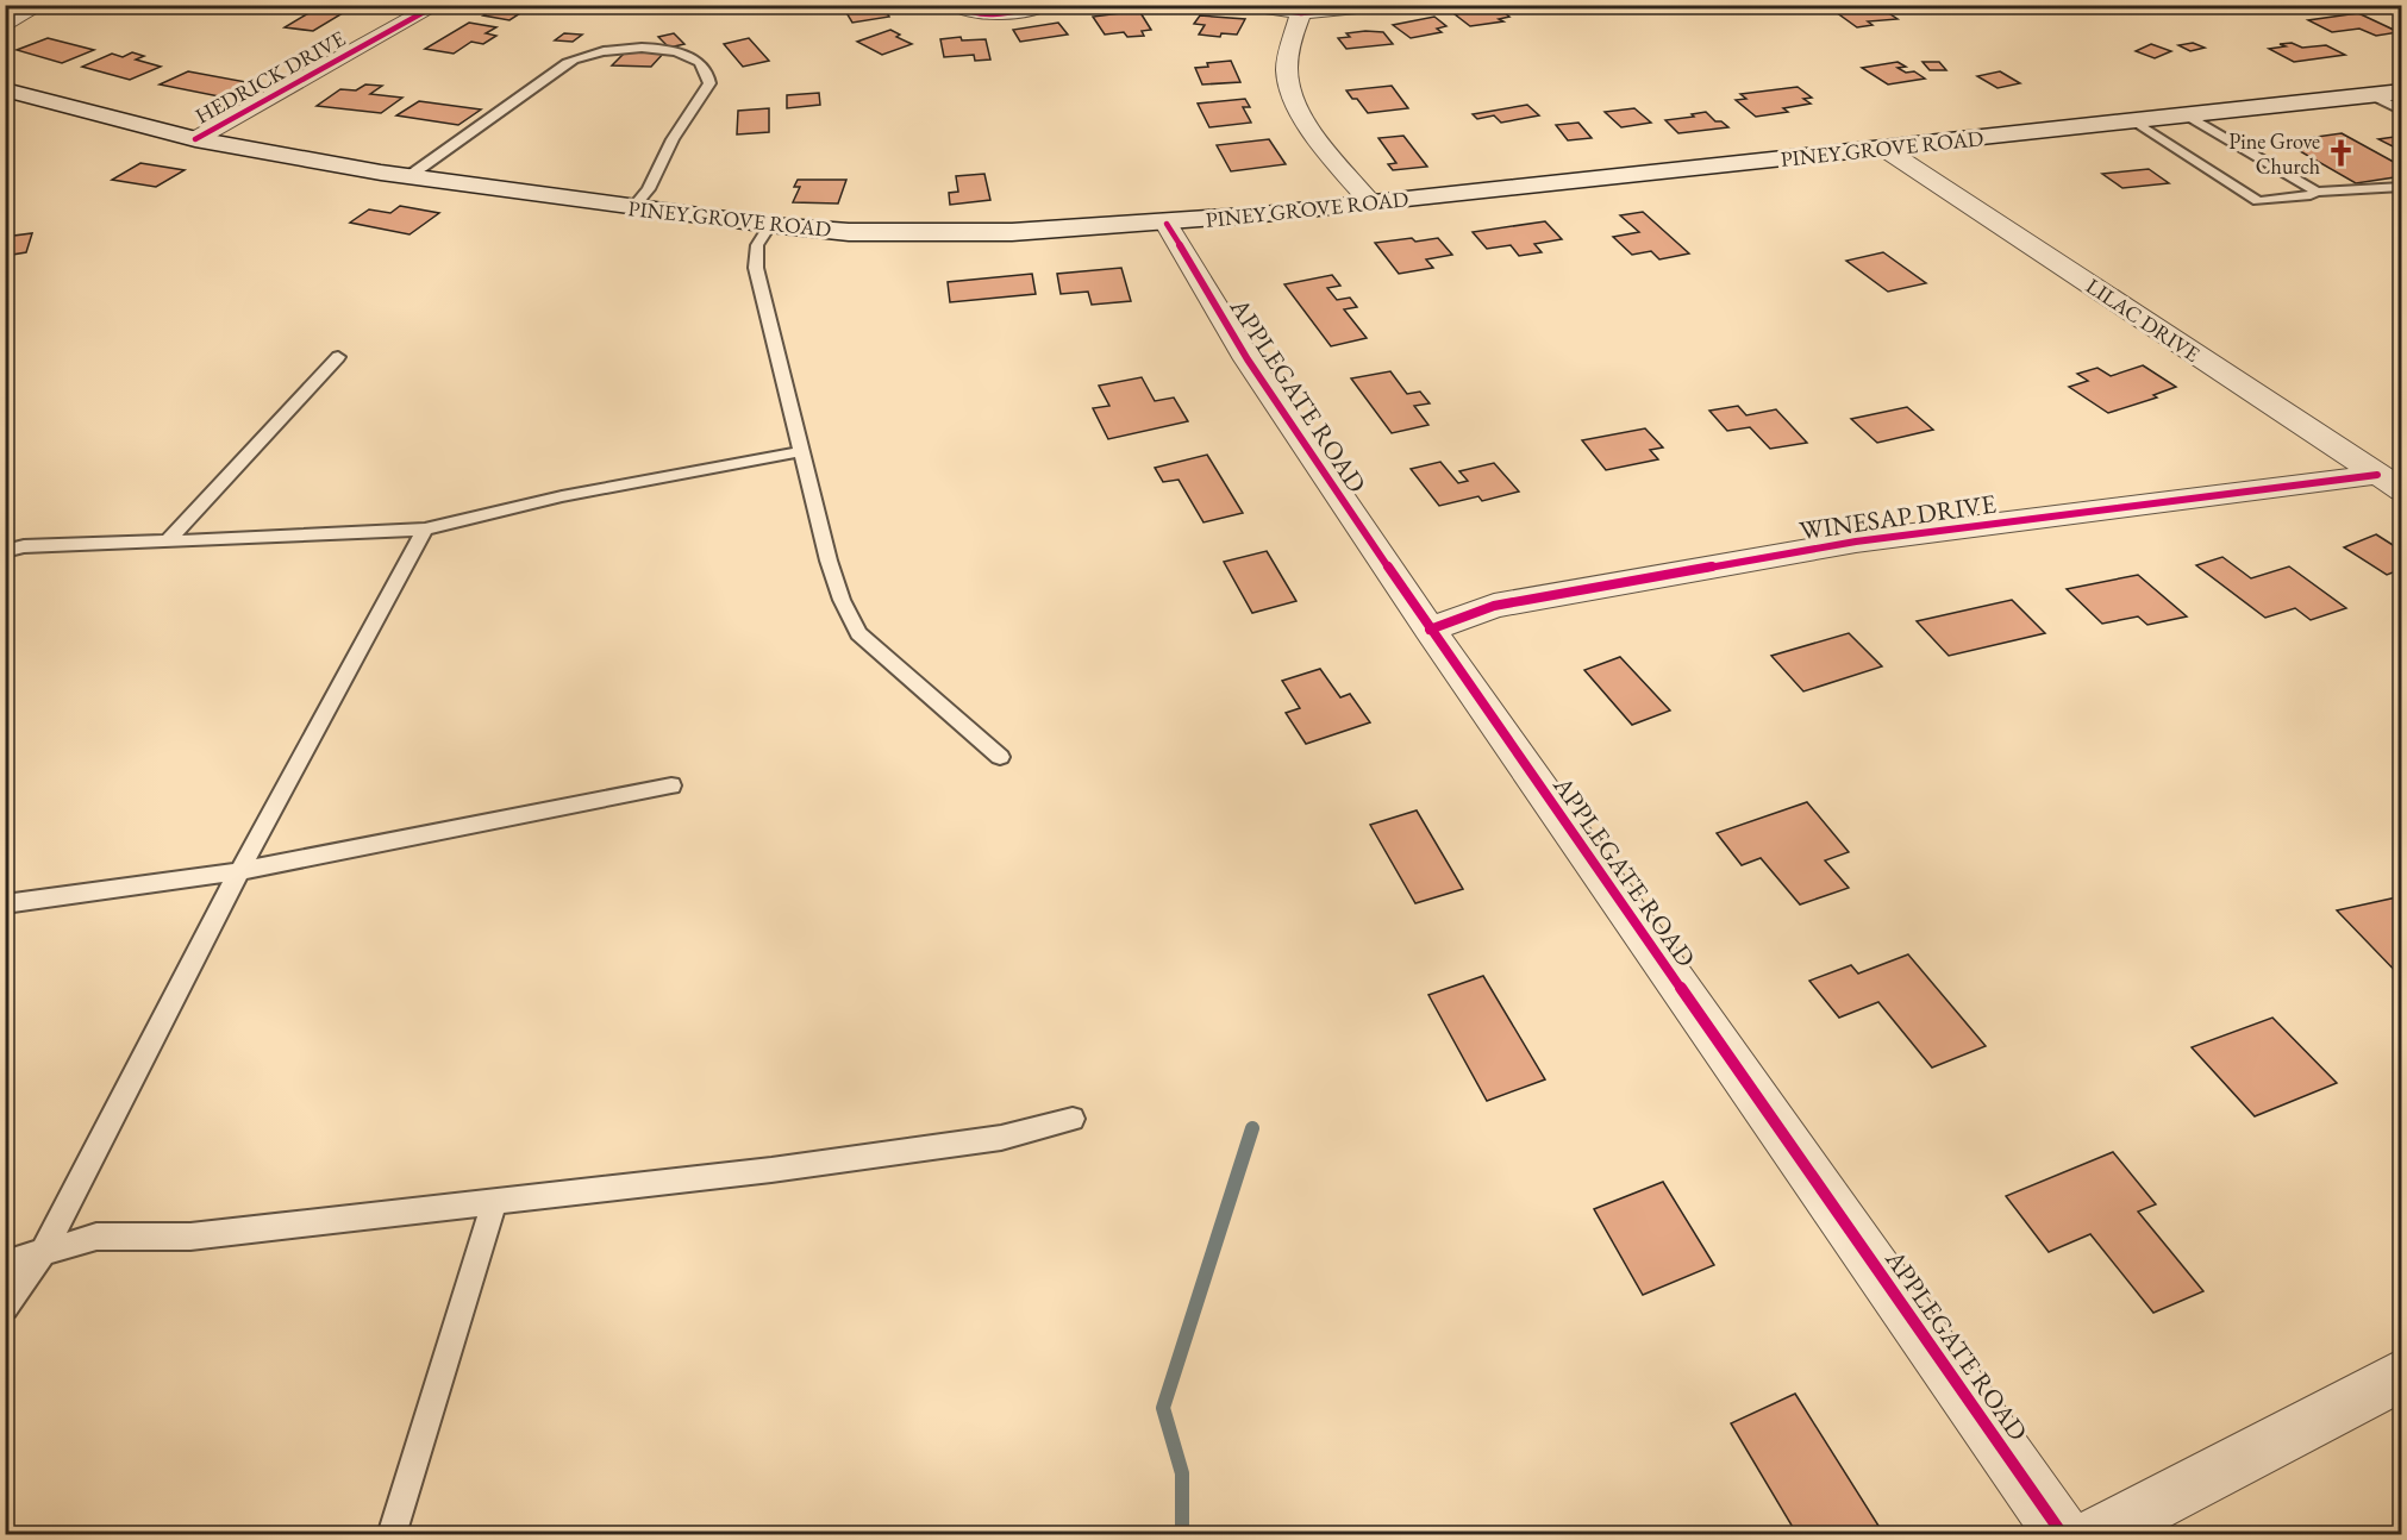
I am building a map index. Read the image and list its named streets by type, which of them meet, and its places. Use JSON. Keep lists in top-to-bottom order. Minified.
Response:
{"streets":{"main road":["PINEY GROVE ROAD"],"street":["HEDRICK DRIVE","LILAC DRIVE","APPLEGATE ROAD","WINESAP DRIVE"]},"crossings":[["HEDRICK DRIVE","PINEY GROVE ROAD"],["PINEY GROVE ROAD","LILAC DRIVE"],["PINEY GROVE ROAD","APPLEGATE ROAD"],["LILAC DRIVE","WINESAP DRIVE"],["APPLEGATE ROAD","WINESAP DRIVE"]],"places":{"church":["Pine Grove Church"]}}
